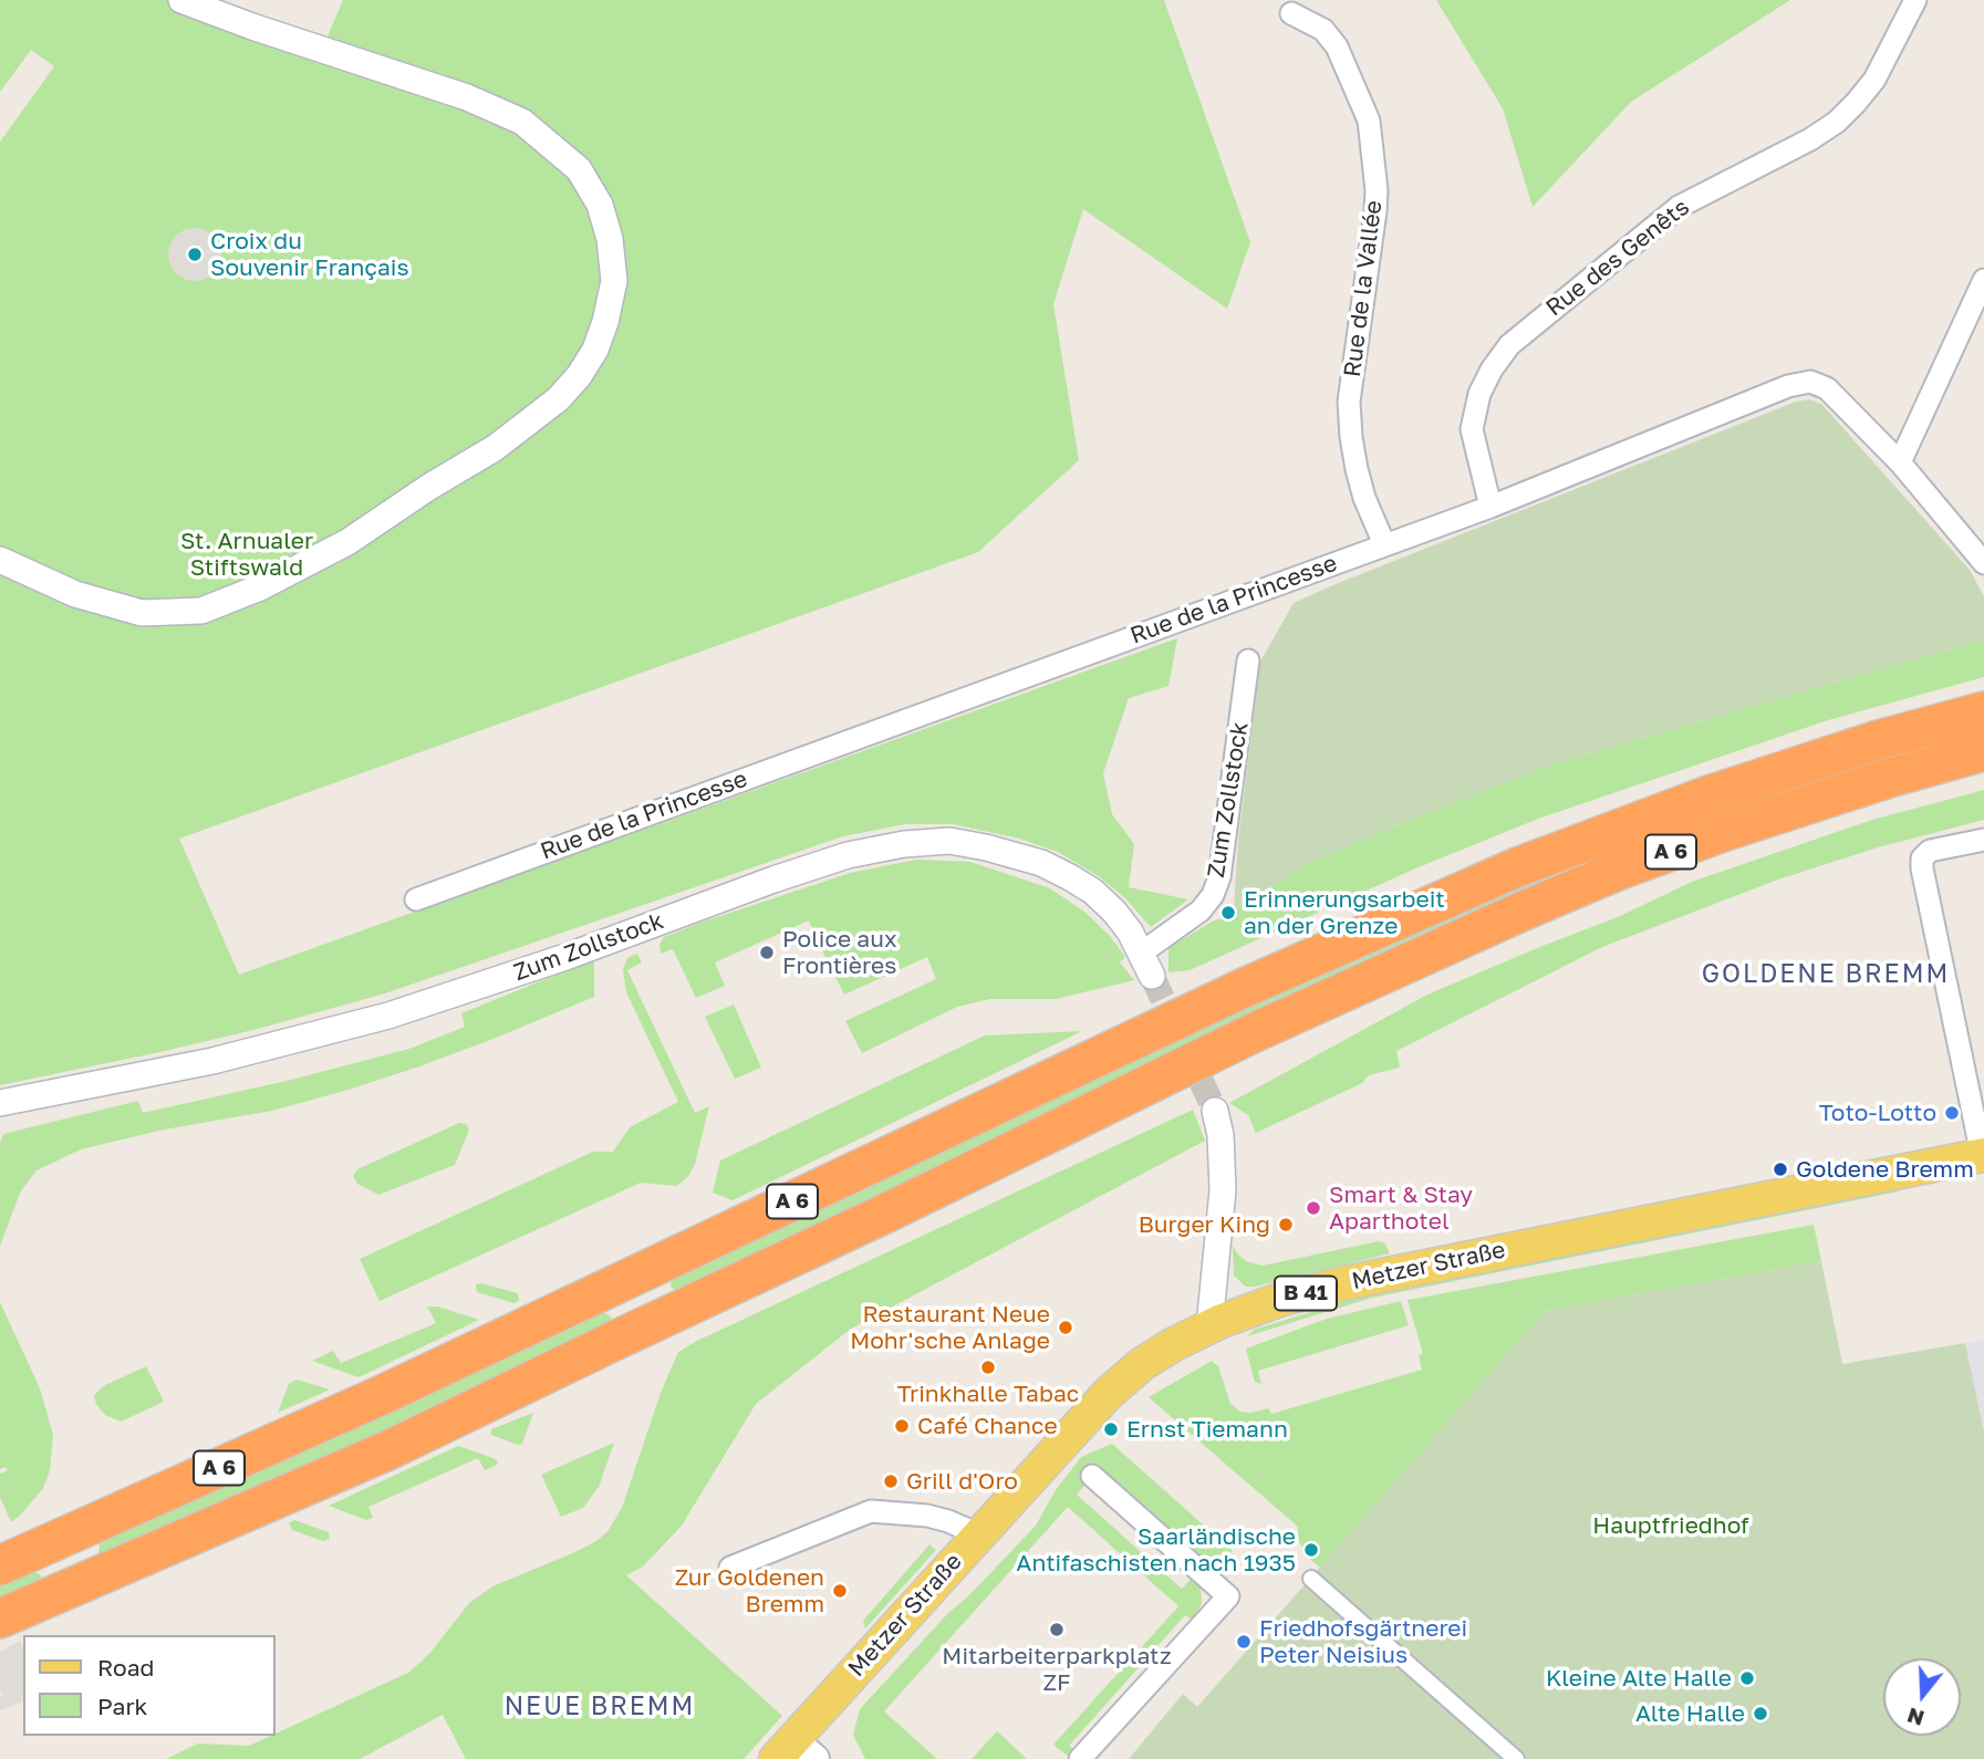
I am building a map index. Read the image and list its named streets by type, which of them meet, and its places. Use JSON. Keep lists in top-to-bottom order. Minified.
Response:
{"streets":{"highway":["A 6"],"main road":["Metzer Straße","B 41"],"street":["Rue des Genêts","Rue de la Vallée","Rue de la Princesse","Zum Zollstock"]},"crossings":[["Rue des Genêts","Rue de la Princesse"],["Rue de la Vallée","Rue de la Princesse"]],"districts":["GOLDENE BREMM","NEUE BREMM"],"parks":["St. Arnualer Stiftswald","Hauptfriedhof"],"places":["Croix du Souvenir Français","Erinnerungsarbeit an der Grenze","Police aux Frontières","Toto-Lotto","Goldene Bremm","Smart & Stay Aparthotel","Burger King","Restaurant Neue Mohr'sche Anlage","Trinkhalle Tabac","Café Chance","Ernst Tiemann","Grill d'Oro","Saarländische Antifaschisten nach 1935","Zur Goldenen Bremm","Mitarbeiterparkplatz ZF","Friedhofsgärtnerei Peter Neisius","Kleine Alte Halle","Alte Halle"],"legend":["Road","Park"],"north":"bottom"}
